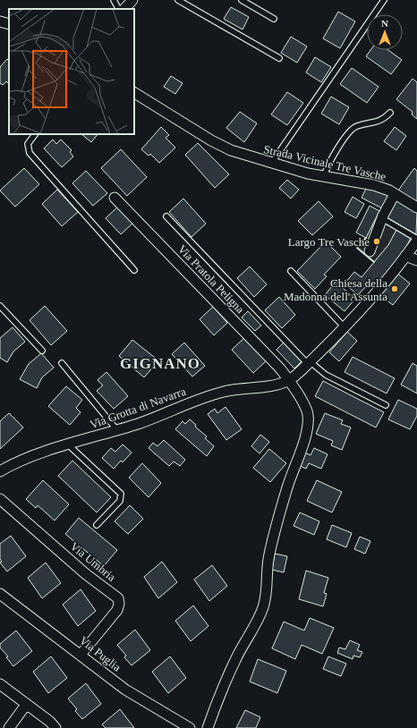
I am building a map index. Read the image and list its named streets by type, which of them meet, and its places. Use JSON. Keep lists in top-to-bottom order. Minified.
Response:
{"streets":{"street":["Strada Vicinale Tre Vasche","Via Pratola Peligna","Via Grotta di Navarra","Via Umbria","Via Puglia"]},"crossings":[["Via Pratola Peligna","Via Grotta di Navarra"],["Via Umbria","Via Puglia"]],"districts":["GIGNANO"],"places":["Largo Tre Vasche","Chiesa della Madonna dell'Assunta"],"north":"top"}
